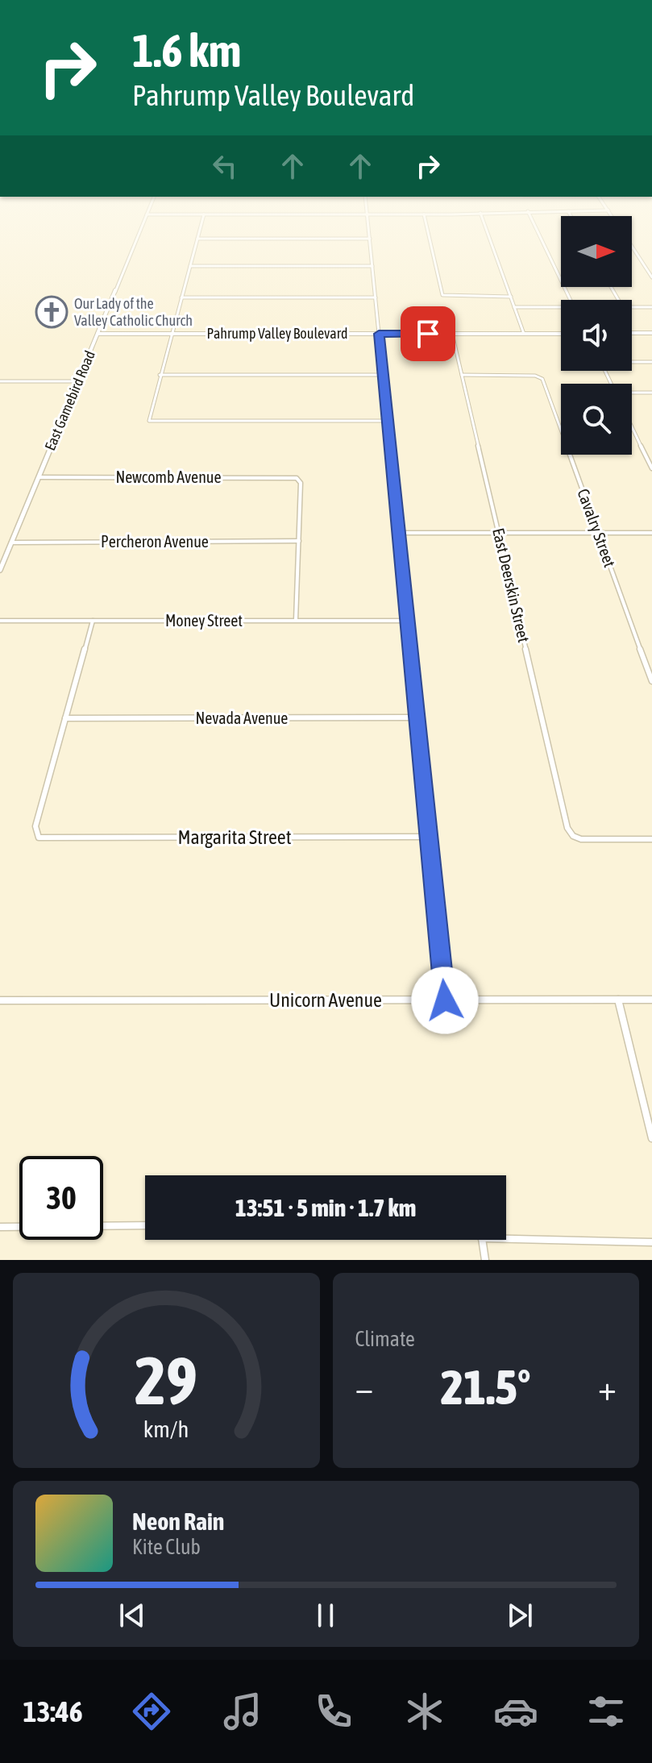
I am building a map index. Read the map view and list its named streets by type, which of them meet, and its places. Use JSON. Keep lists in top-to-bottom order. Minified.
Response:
{"streets":{"main road":["Pahrump Valley Boulevard","East Gamebird Road"],"street":["Newcomb Avenue","Cavalry Street","Percheron Avenue","East Deerskin Street","Money Street","Nevada Avenue","Margarita Street","Unicorn Avenue"]},"crossings":[["Pahrump Valley Boulevard","East Gamebird Road"],["Pahrump Valley Boulevard","East Deerskin Street"],["East Gamebird Road","Newcomb Avenue"],["East Gamebird Road","Percheron Avenue"],["Newcomb Avenue","Percheron Avenue"],["Cavalry Street","East Deerskin Street"],["Nevada Avenue","Margarita Street"]],"places":{"church":["Our Lady of the Valley Catholic Church"]},"north":"right","page":{"turn":["1.6 km","Pahrump Valley Boulevard"],"limit":"30","trip":"13:51 · 5 min · 1.7 km","tile":"Climate","heat":["−","21.5°","+"],"song":["Neon Rain","Kite Club"],"tabs":"13:46","gauge":["29","km/h"]}}
